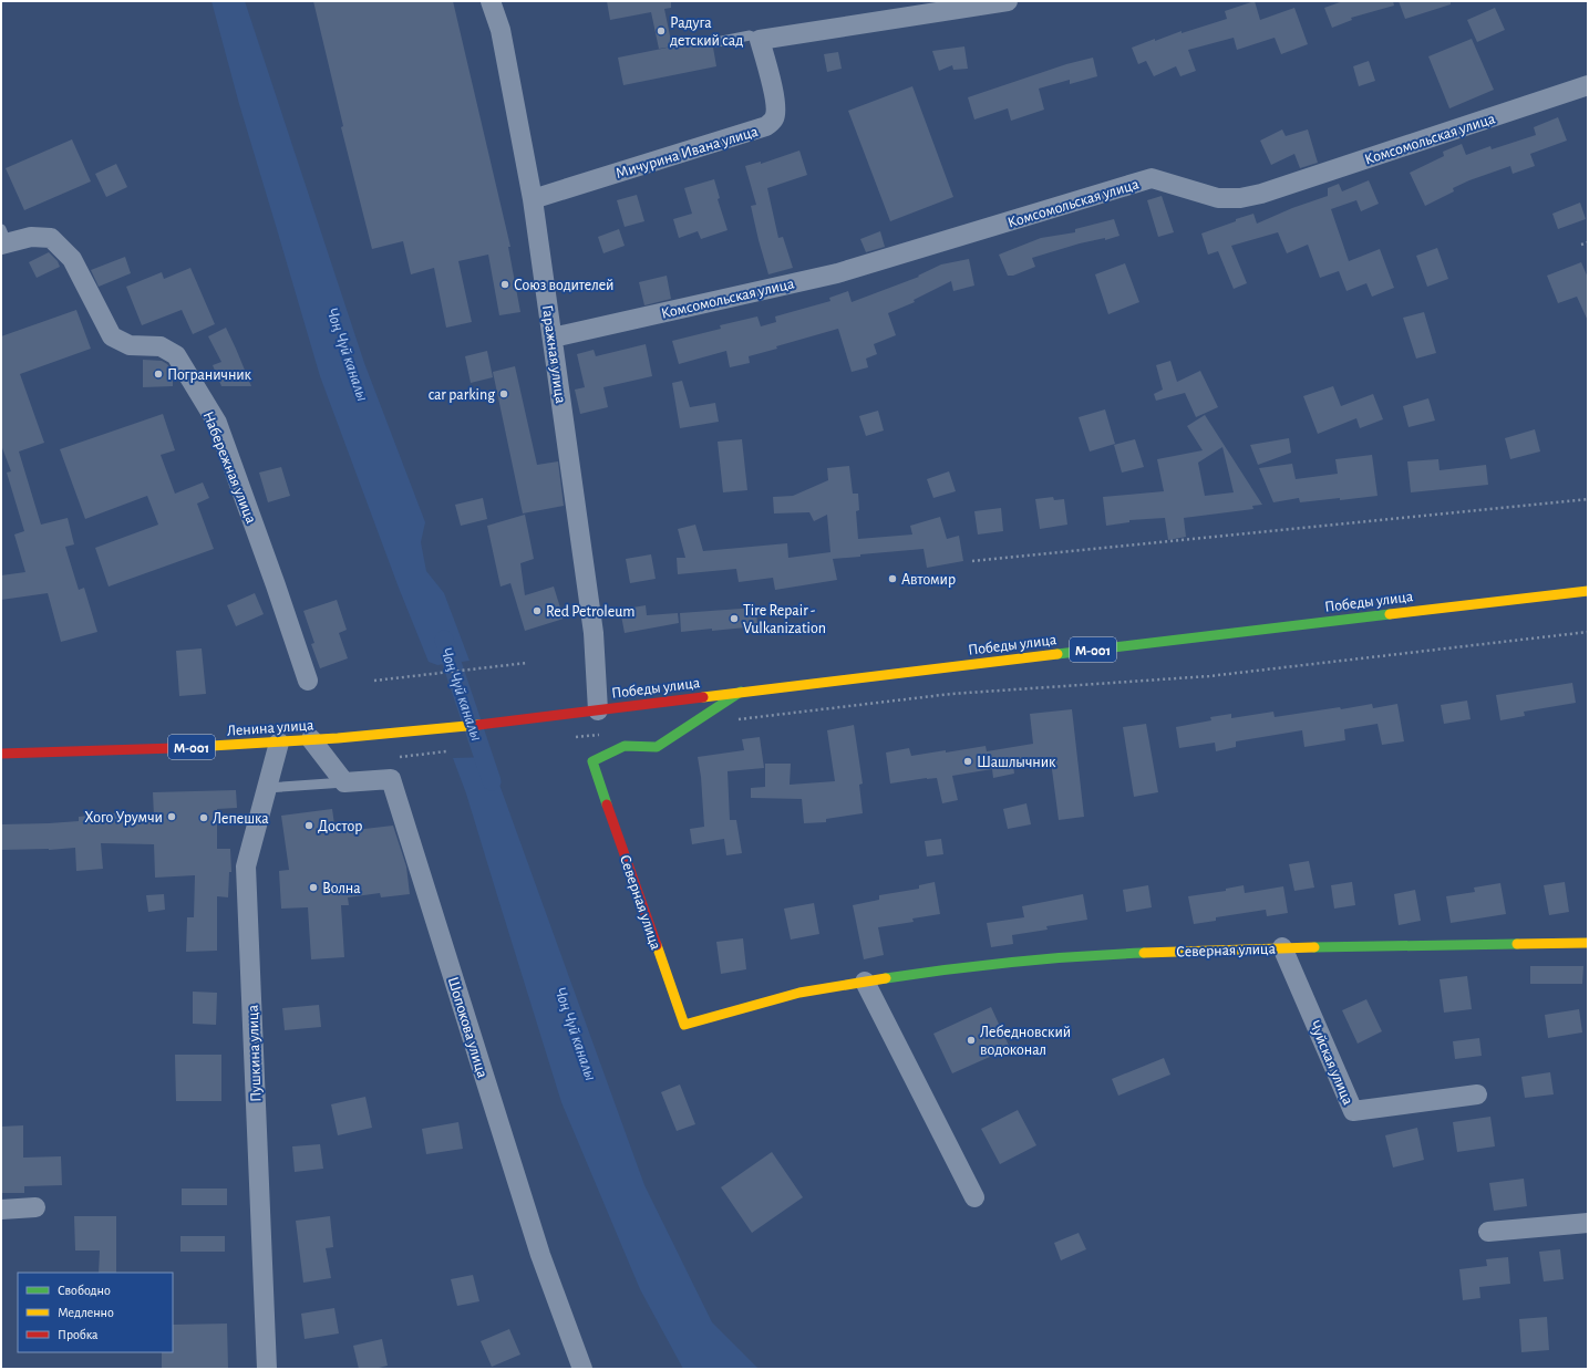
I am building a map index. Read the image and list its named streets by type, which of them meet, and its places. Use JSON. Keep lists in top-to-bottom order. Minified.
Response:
{"streets":{"main road":["Победы улица","М-001","Ленина улица","Северная улица"],"street":["Комсомольская улица","Мичурина Ивана улица","Гаражная улица","Набережная улица","Шопокова улица","Пушкина улица","Чуйская улица"]},"crossings":[["Комсомольская улица","Гаражная улица"],["Мичурина Ивана улица","Гаражная улица"],["Гаражная улица","Победы улица"],["Победы улица","Ленина улица"],["Победы улица","Северная улица"],["Ленина улица","Пушкина улица"],["Северная улица","Чуйская улица"]],"water":["Чоң Чүй каналы"],"places":["Радуга детский сад","Союз водителей","Пограничник","car parking","Автомир","Red Petroleum","Tire Repair - Vulkanization","Шашлычник","Хого Урумчи","Лепешка","Достор","Волна","Лебедновский водоконал"],"legend":["Свободно","Медленно","Пробка"]}
